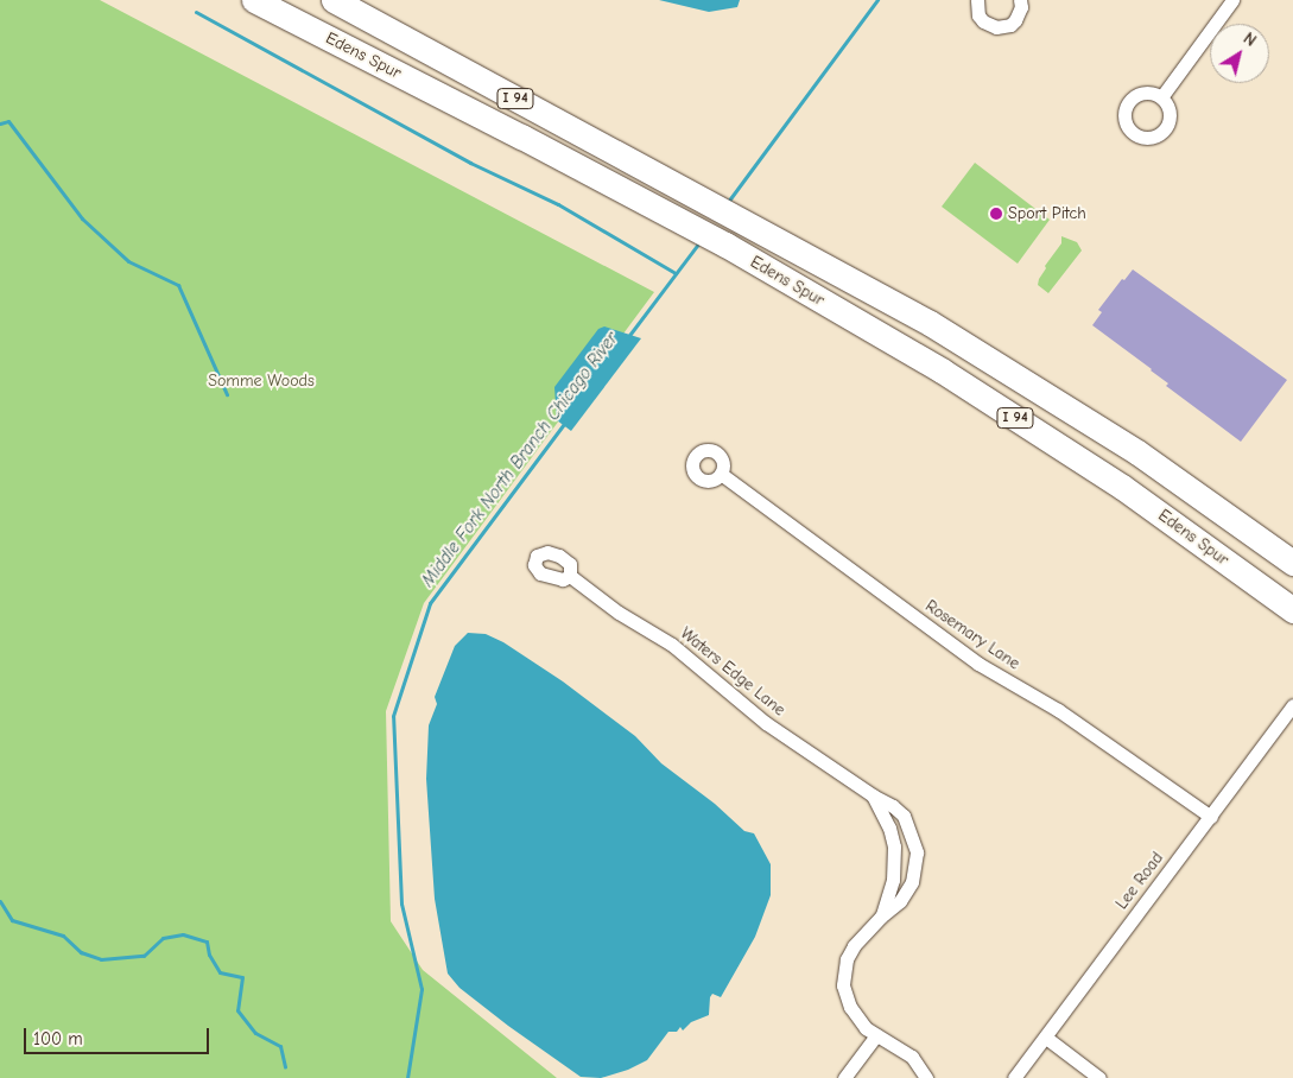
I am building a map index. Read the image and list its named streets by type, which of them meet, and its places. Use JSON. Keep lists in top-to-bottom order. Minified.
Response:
{"streets":{"highway":["Edens Spur","I 94"],"street":["Rosemary Lane","Waters Edge Lane","Lee Road"]},"crossings":[["Rosemary Lane","Lee Road"]],"water":["Middle Fork North Branch Chicago River"],"parks":["Somme Woods"],"places":["Sport Pitch"],"scale_bar":"100 m","north":"top right"}
